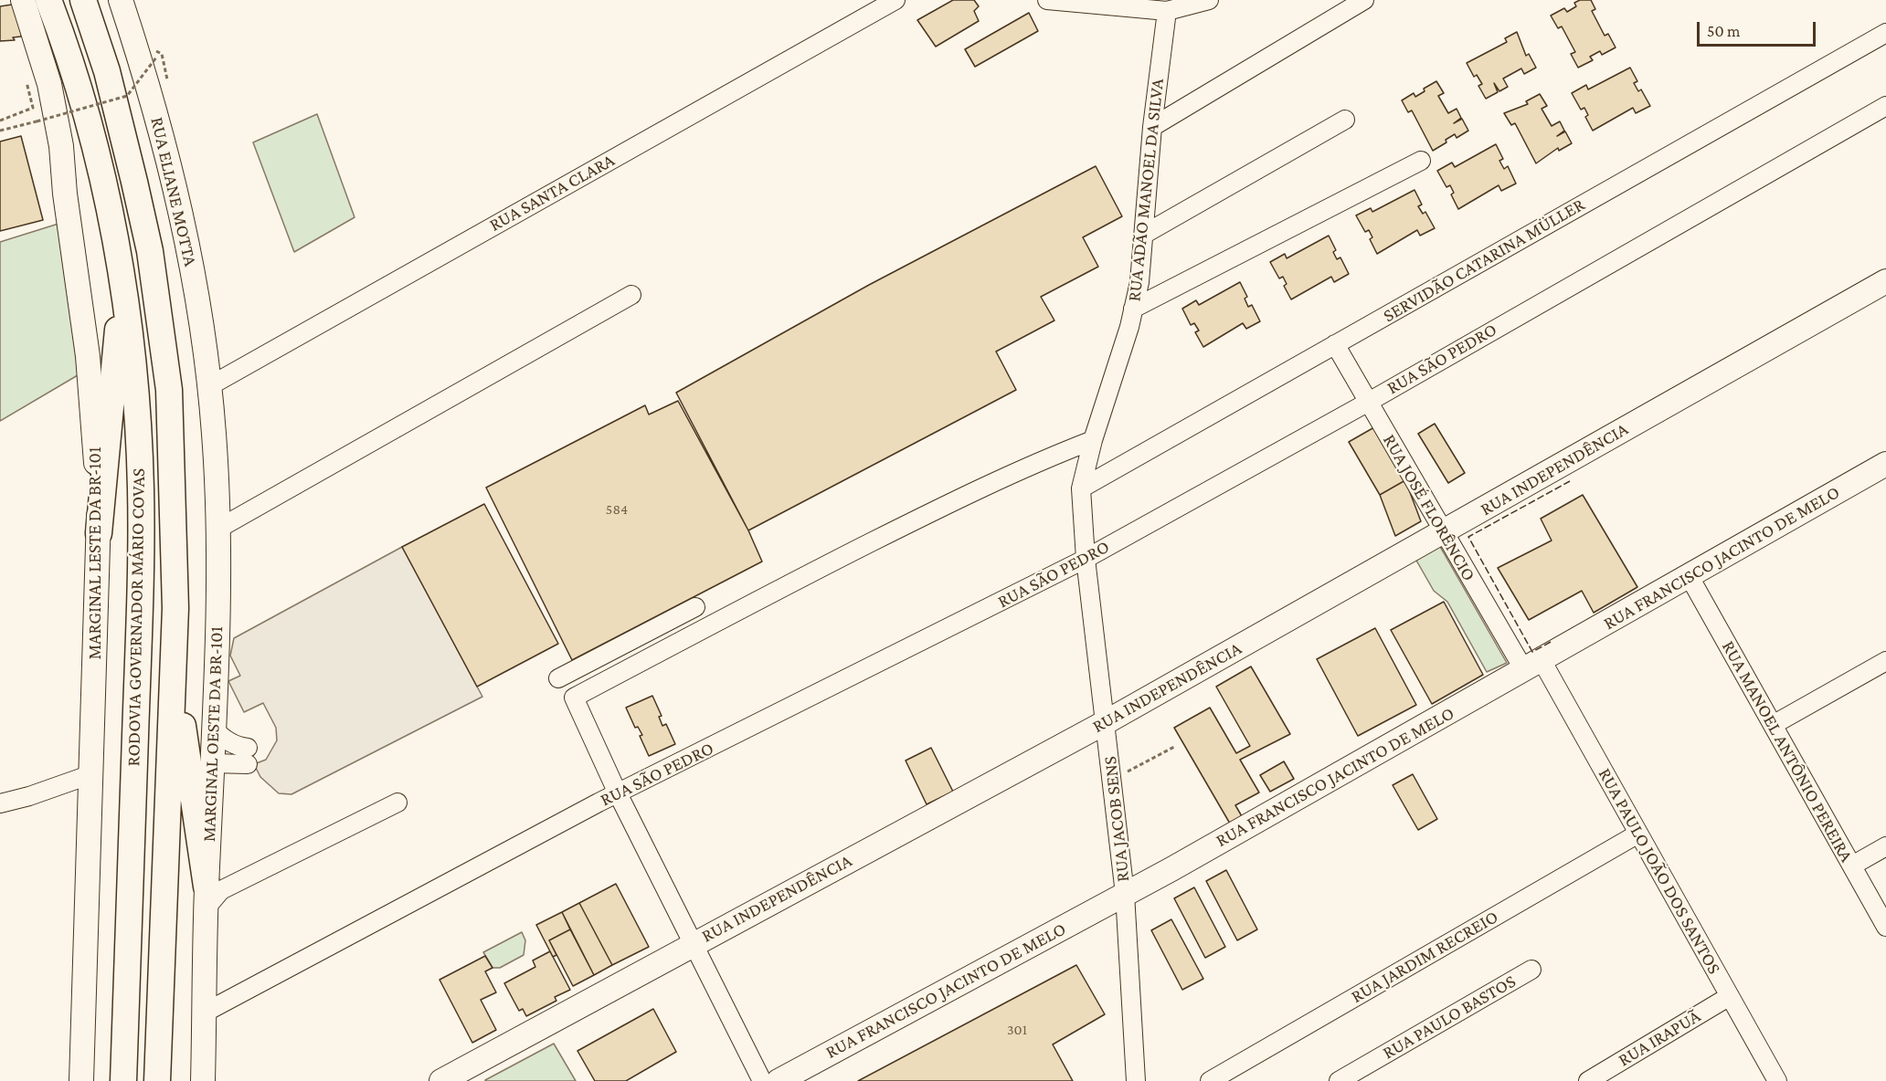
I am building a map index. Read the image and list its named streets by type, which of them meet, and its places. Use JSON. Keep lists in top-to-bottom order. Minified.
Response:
{"streets":{"highway":["RODOVIA GOVERNADOR MÁRIO COVAS"],"main road":["RUA ELIANE MOTTA","RUA INDEPENDÊNCIA","MARGINAL LESTE DA BR-101","RUA FRANCISCO JACINTO DE MELO","MARGINAL OESTE DA BR-101"],"street":["RUA ADÃO MANOEL DA SILVA","RUA SANTA CLARA","SERVIDÃO CATARINA MÜLLER","RUA SÃO PEDRO","RUA JOSÉ FLORÊNCIO","RUA MANOEL ANTÔNIO PEREIRA","RUA JACOB SENS","RUA PAULO JOÃO DOS SANTOS","RUA JARDIM RECREIO","RUA PAULO BASTOS","RUA IRAPUÃ"]},"crossings":[["RUA ADÃO MANOEL DA SILVA","SERVIDÃO CATARINA MÜLLER"],["RUA ADÃO MANOEL DA SILVA","RUA SÃO PEDRO"],["RUA ADÃO MANOEL DA SILVA","RUA JACOB SENS"],["RUA ELIANE MOTTA","RUA SANTA CLARA"],["RUA ELIANE MOTTA","MARGINAL OESTE DA BR-101"],["RUA SANTA CLARA","MARGINAL OESTE DA BR-101"],["SERVIDÃO CATARINA MÜLLER","RUA JOSÉ FLORÊNCIO"],["RUA SÃO PEDRO","RUA JOSÉ FLORÊNCIO"],["RUA SÃO PEDRO","MARGINAL OESTE DA BR-101"],["RUA SÃO PEDRO","RUA JACOB SENS"],["RUA INDEPENDÊNCIA","RUA JOSÉ FLORÊNCIO"],["RUA INDEPENDÊNCIA","RUA JACOB SENS"],["RUA JOSÉ FLORÊNCIO","RUA FRANCISCO JACINTO DE MELO"],["RUA JOSÉ FLORÊNCIO","RUA PAULO JOÃO DOS SANTOS"],["RUA FRANCISCO JACINTO DE MELO","RUA MANOEL ANTÔNIO PEREIRA"],["RUA FRANCISCO JACINTO DE MELO","RUA JACOB SENS"],["RUA FRANCISCO JACINTO DE MELO","RUA PAULO JOÃO DOS SANTOS"],["RUA PAULO JOÃO DOS SANTOS","RUA JARDIM RECREIO"],["RUA PAULO JOÃO DOS SANTOS","RUA IRAPUÃ"]],"house_numbers":["584","301"],"scale_bar":"50 m"}
